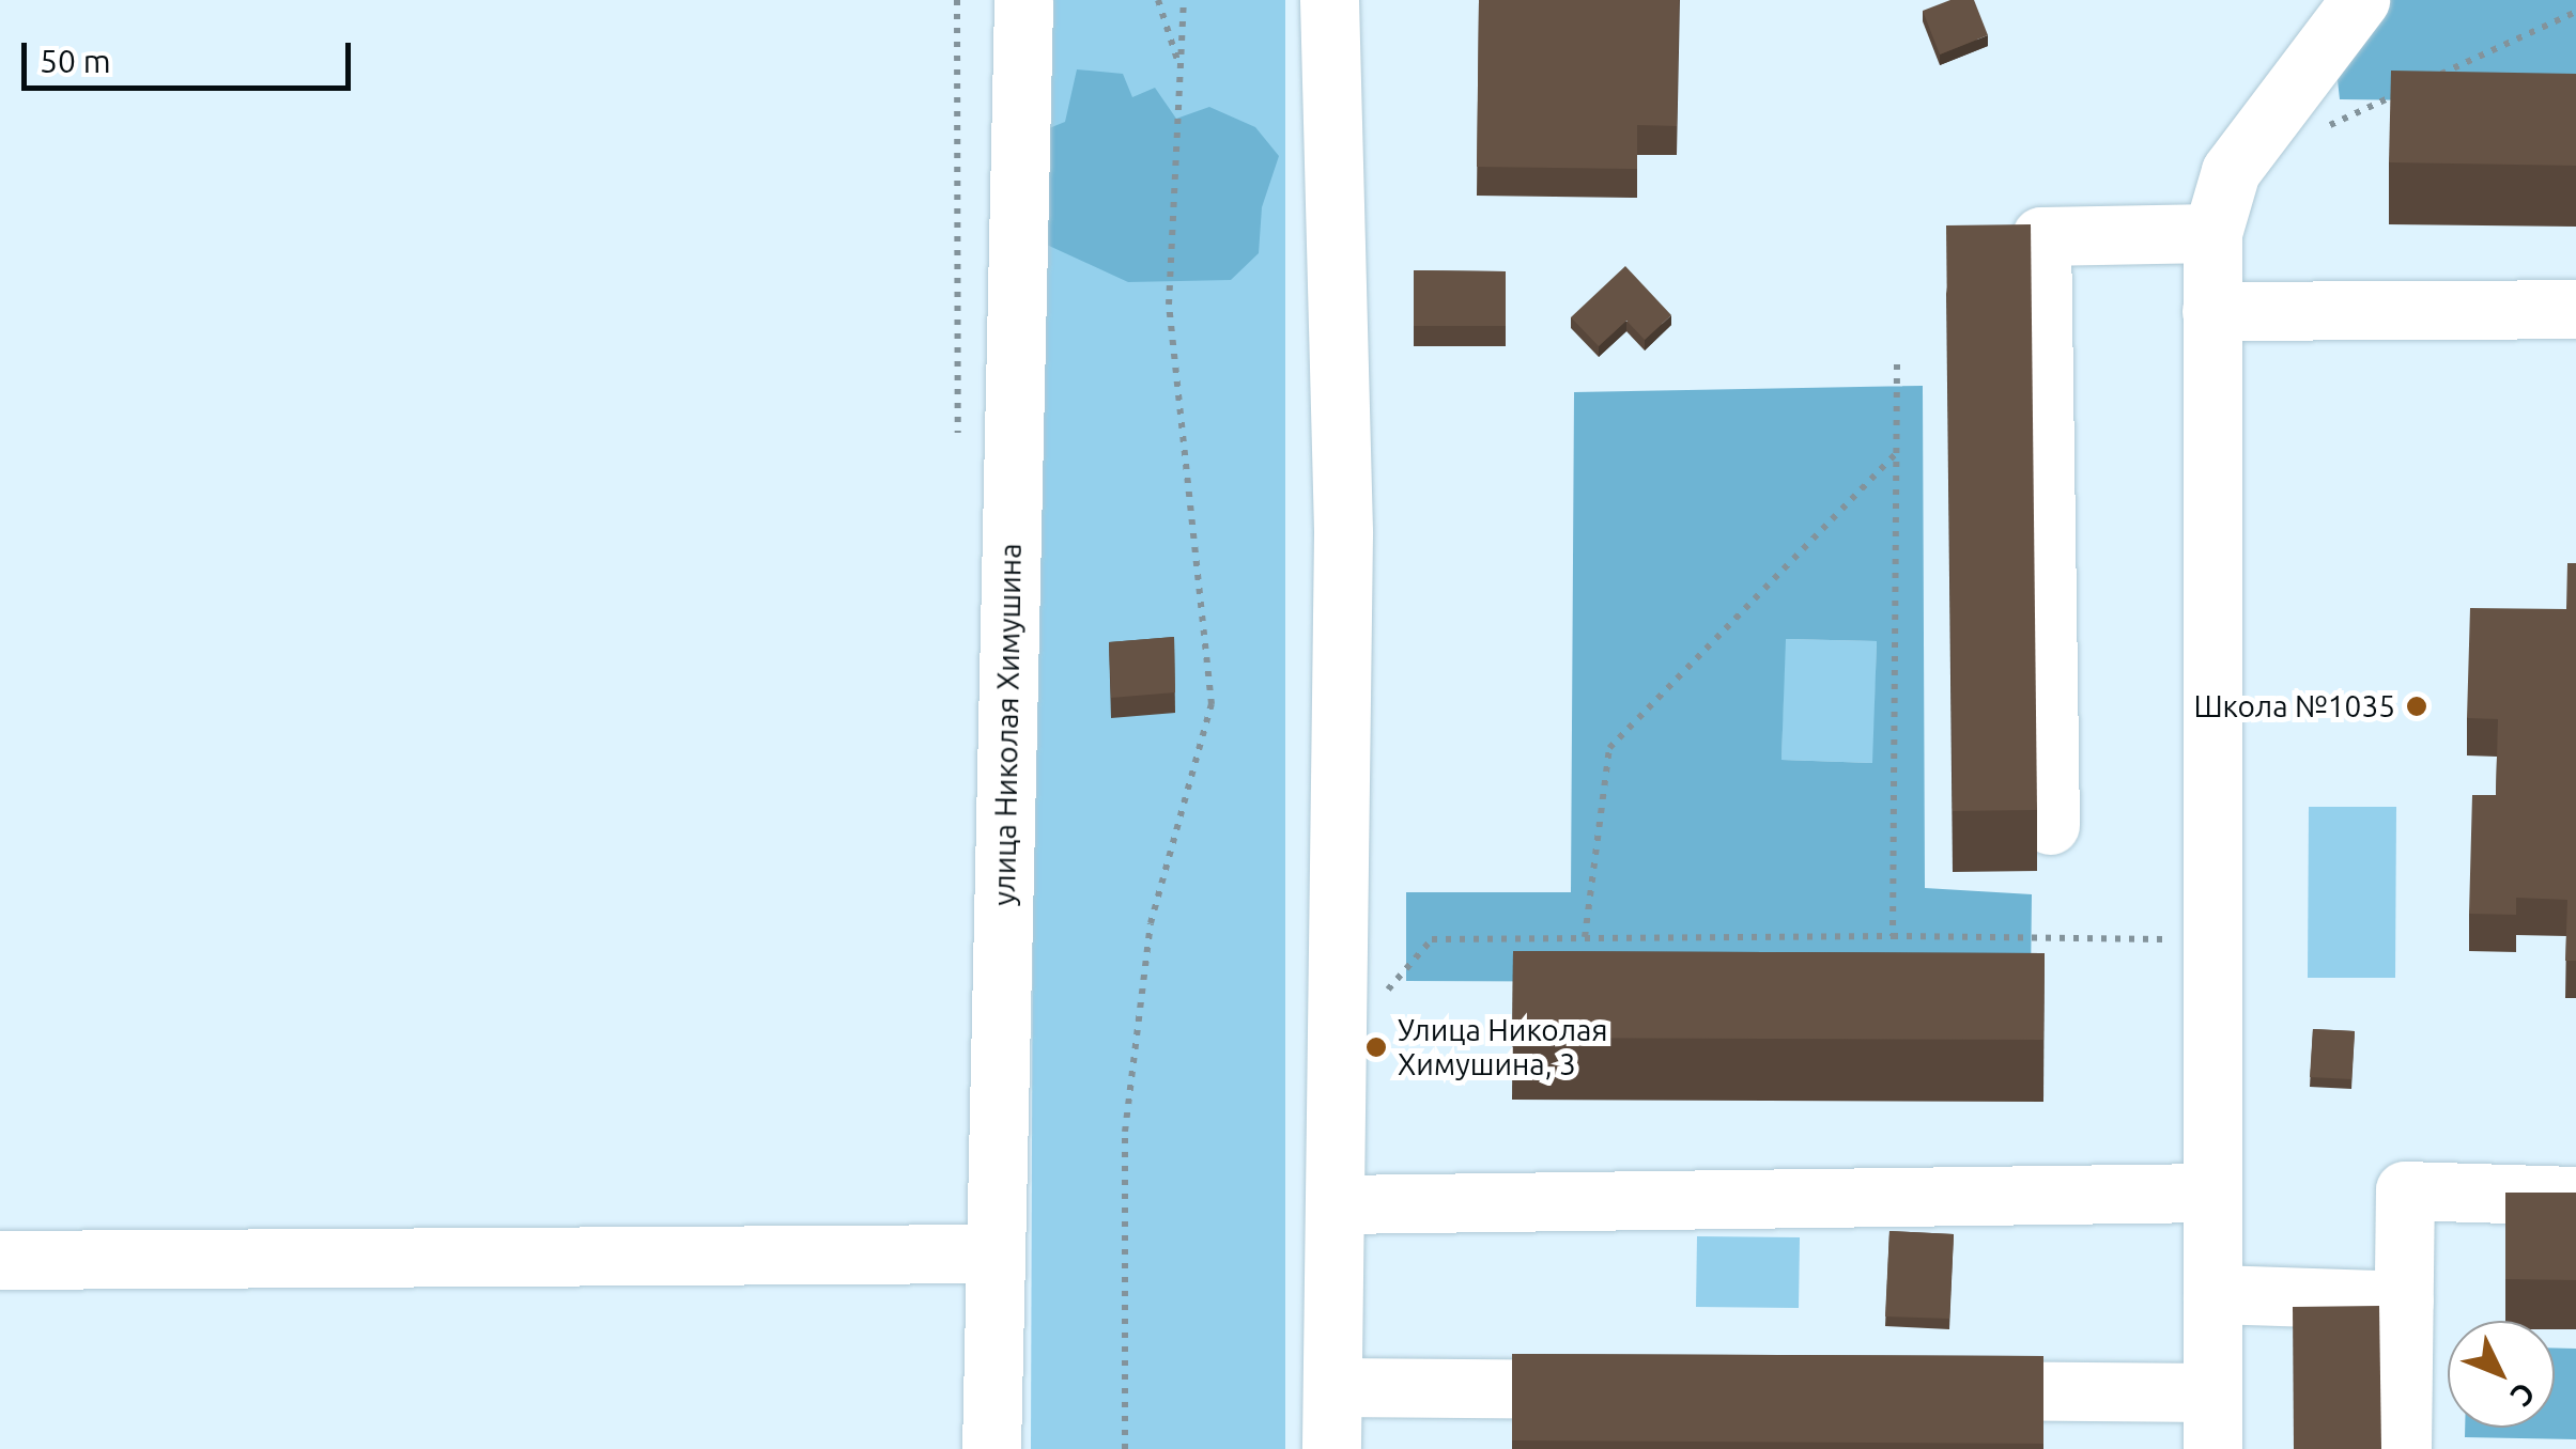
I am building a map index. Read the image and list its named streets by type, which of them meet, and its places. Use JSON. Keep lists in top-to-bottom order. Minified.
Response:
{"streets":{"main road":["улица Николая Химушина"]},"places":["Школа №1035","Улица Николая Химушина, 3"],"scale_bar":"50 m","north":"bottom right"}
